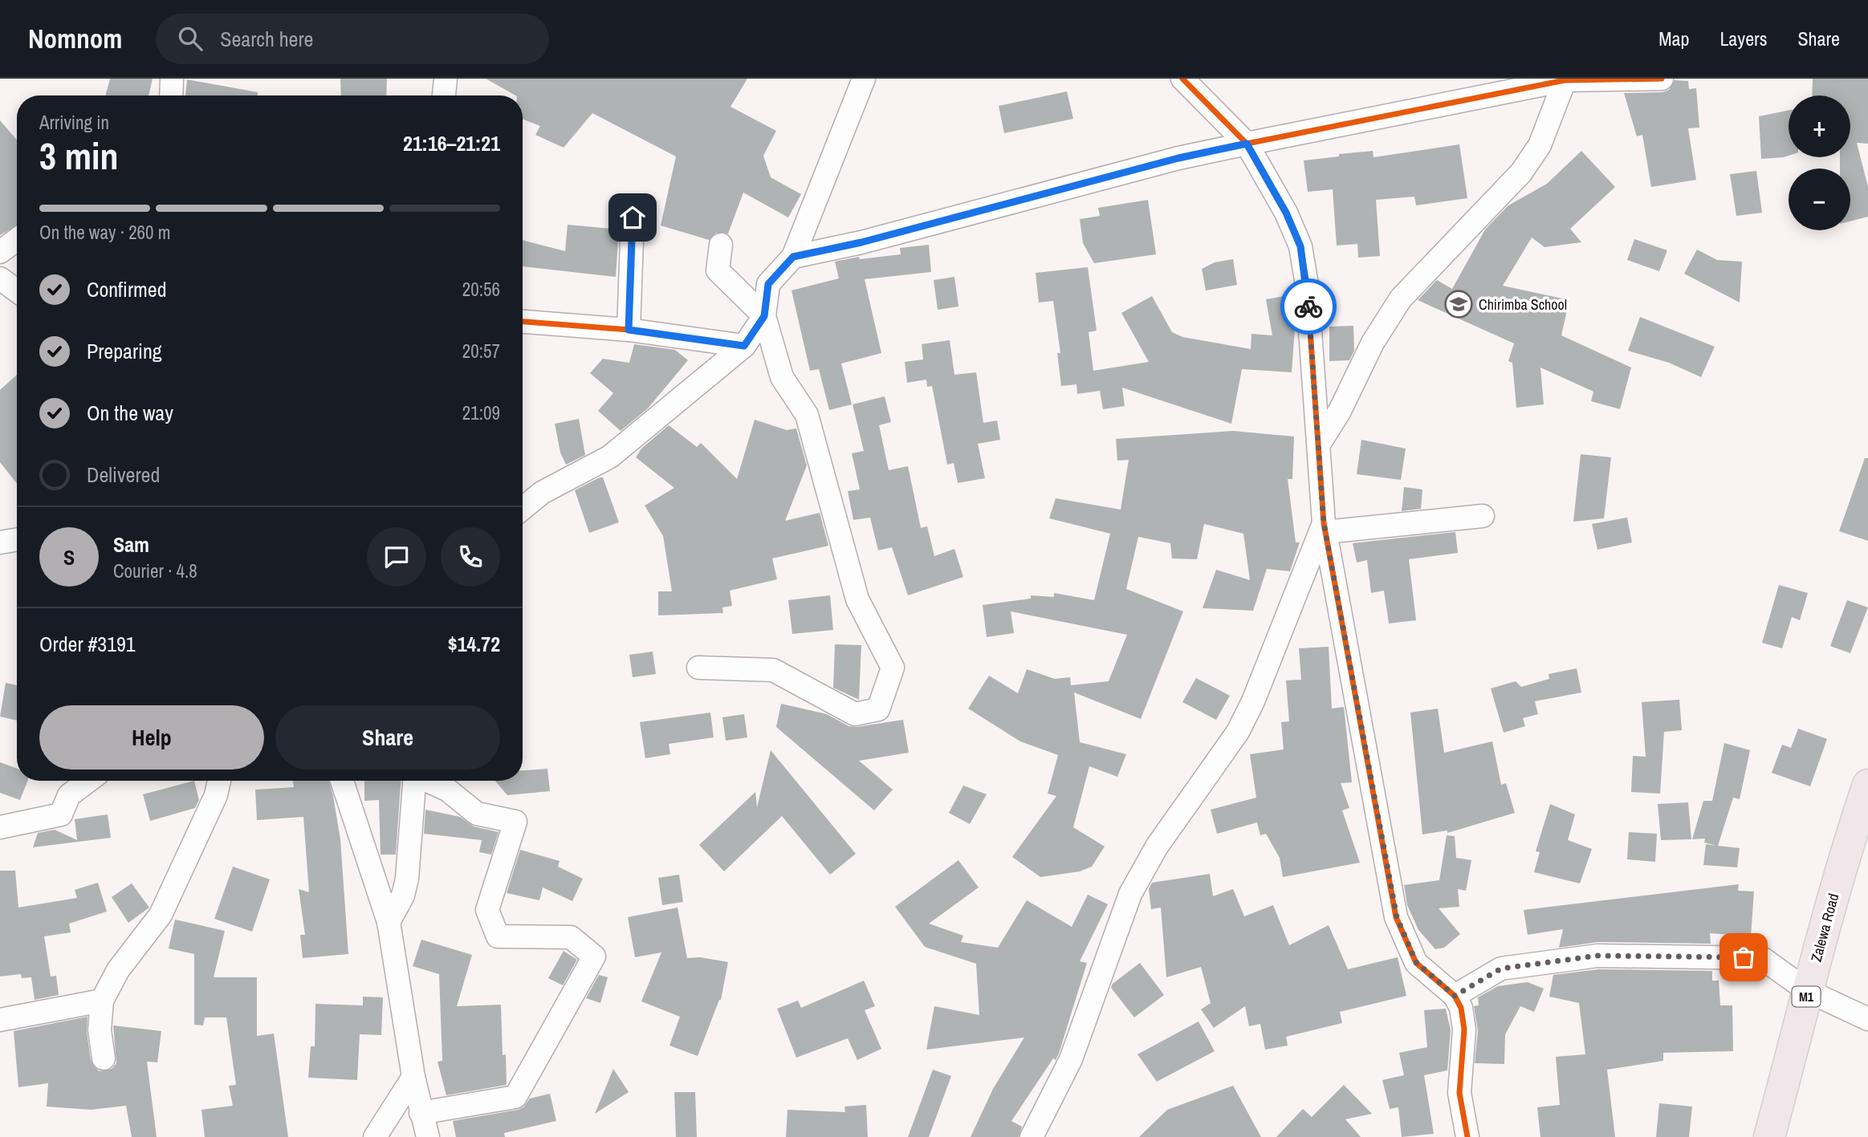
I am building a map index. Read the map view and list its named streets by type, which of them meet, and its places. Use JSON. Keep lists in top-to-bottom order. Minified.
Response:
{"streets":{"highway":["Zalewa Road","M1"]},"places":{"school or university":["Chirimba School"]},"page":{"header":"Nomnom","search":"Search here","nav":["Map","Layers","Share"],"map_buttons":["+","−"],"heading":["3 min","Arriving in","21:16–21:21"],"panel":["Sam","Courier · 4.8","Order #3191","$14.72"],"bar":"On the way · 260 m","list":[["Confirmed","20:56"],["Preparing","20:57"],["On the way","21:09"],"Delivered"],"round":"S","buttons":["Help","Share"]}}
